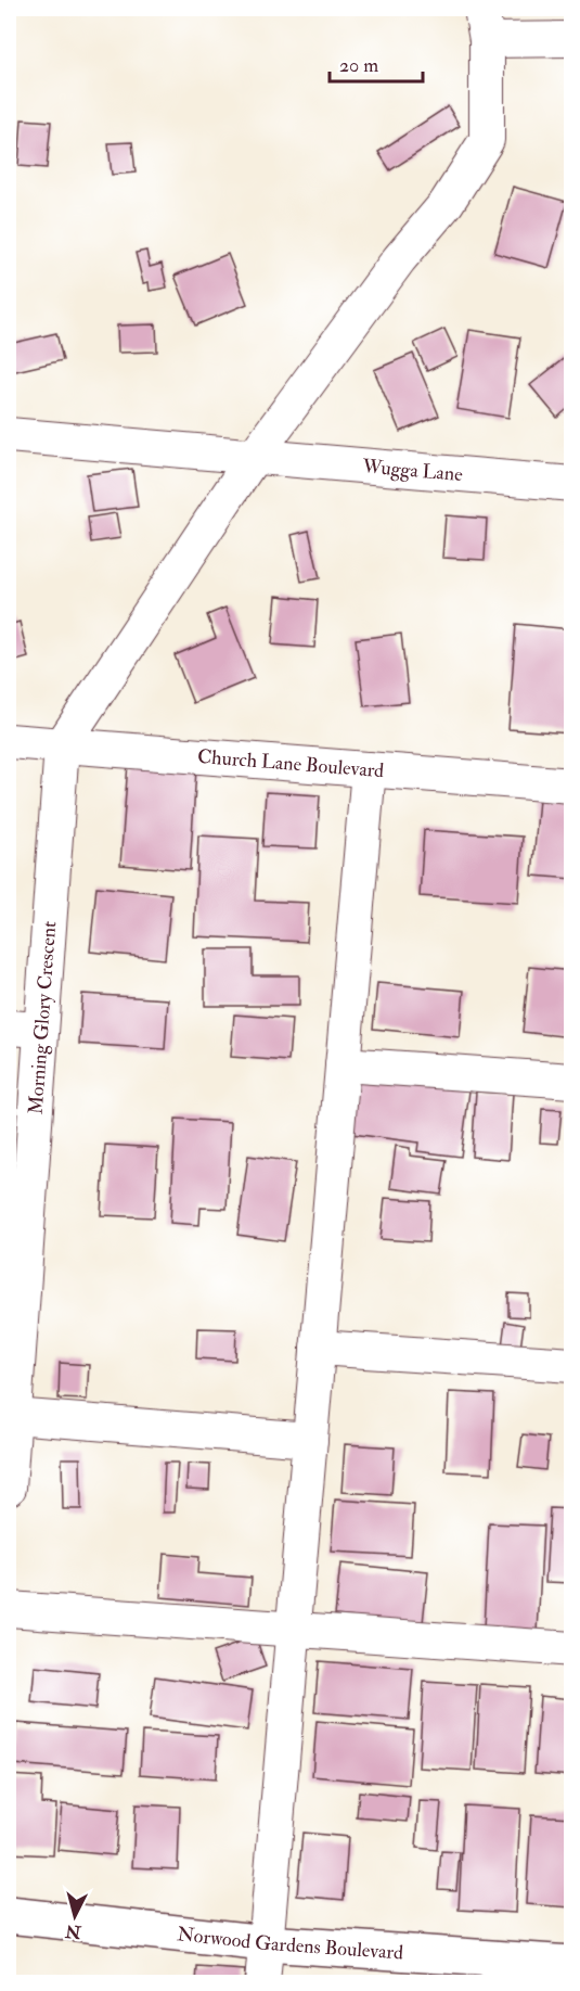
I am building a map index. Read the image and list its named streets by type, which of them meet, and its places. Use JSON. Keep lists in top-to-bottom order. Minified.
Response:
{"streets":{"street":["Wugga Lane","Church Lane Boulevard","Morning Glory Crescent","Norwood Gardens Boulevard"]},"crossings":[["Church Lane Boulevard","Morning Glory Crescent"]],"scale_bar":"20 m","north":"bottom"}
